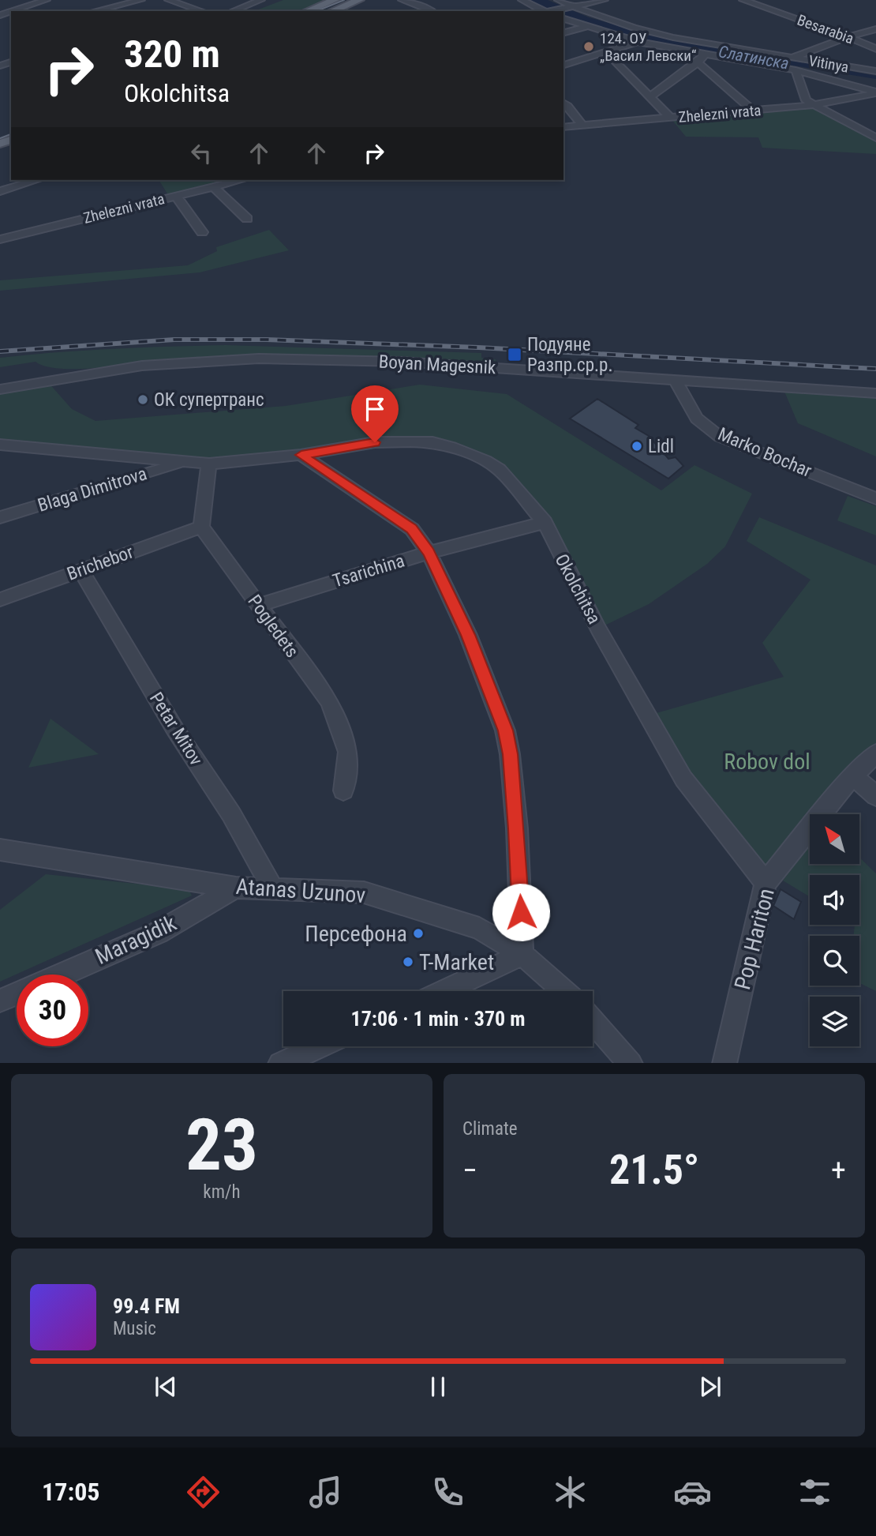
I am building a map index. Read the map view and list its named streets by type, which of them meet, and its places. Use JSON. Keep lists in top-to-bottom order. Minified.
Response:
{"streets":{"street":["Besarabia","Vitinya","Zhelezni vrata","Boyan Magesnik","Marko Bochar","Blaga Dimitrova","Brichebor","Tsarichina","Okolchitsa","Pogledets","Petar Mitov","Atanas Uzunov","Pop Hariton","Maragidik"]},"crossings":[["Vitinya","Zhelezni vrata"],["Boyan Magesnik","Marko Bochar"],["Brichebor","Pogledets"],["Brichebor","Petar Mitov"],["Tsarichina","Okolchitsa"],["Tsarichina","Pogledets"],["Okolchitsa","Pop Hariton"],["Petar Mitov","Atanas Uzunov"],["Atanas Uzunov","Maragidik"]],"water":["Слатинска"],"parks":["Robov dol"],"places":{"other":["124. ОУ „Васил Левски“","ОК супертранс","Lidl","Персефона","T-Market"],"transit":["Подуяне Разпр.ср.р."]},"north":"top left","page":{"turn":["320 m","Okolchitsa"],"limit":"30","trip":"17:06 · 1 min · 370 m","tile":[["23","km/h"],"Climate"],"heat":["−","21.5°","+"],"song":["99.4 FM","Music"],"tabs":"17:05"}}
